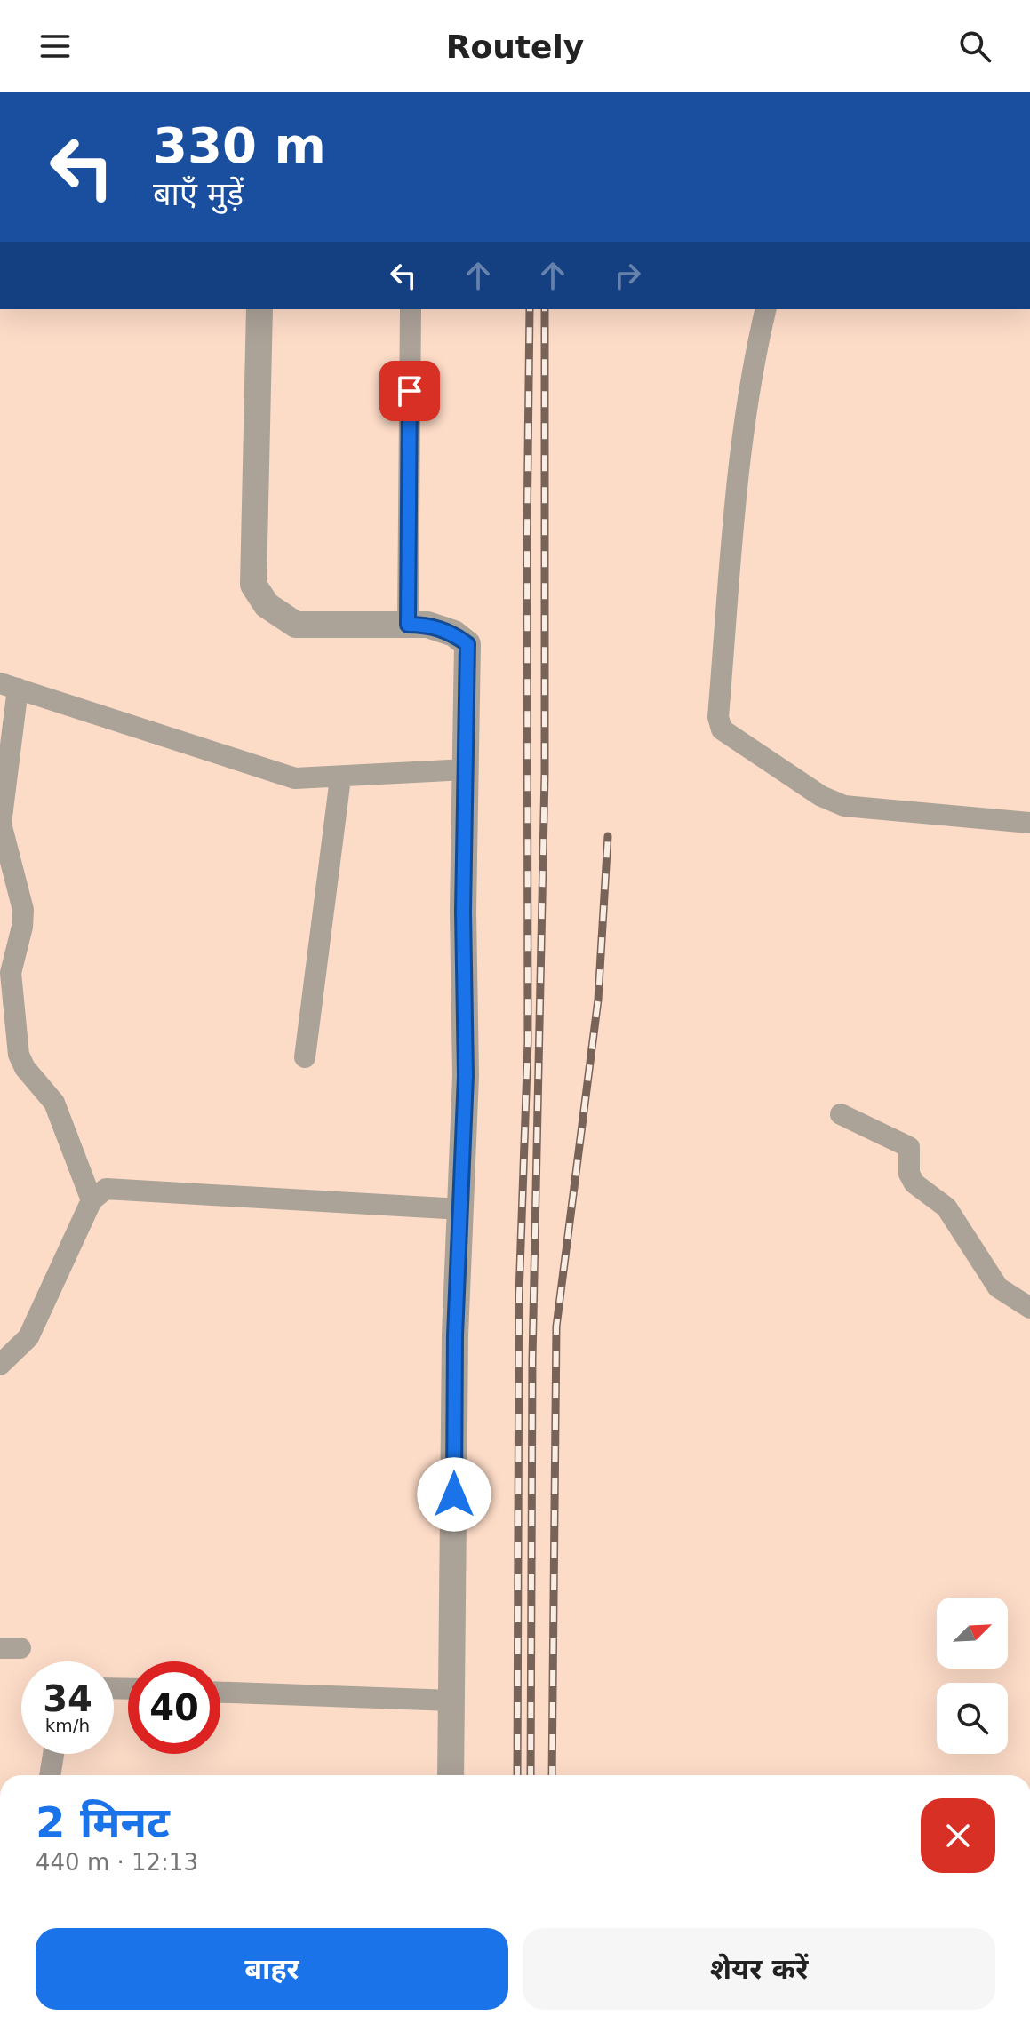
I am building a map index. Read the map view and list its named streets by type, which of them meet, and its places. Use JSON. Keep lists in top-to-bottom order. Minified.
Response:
{"north":"top right","page":{"header":"Routely","turn":["330 m","बाएँ मुड़ें"],"speed":"34 km/h","limit":"40","heading":["2 मिनट","440 m · 12:13"],"buttons":["बाहर","शेयर करें"]}}
